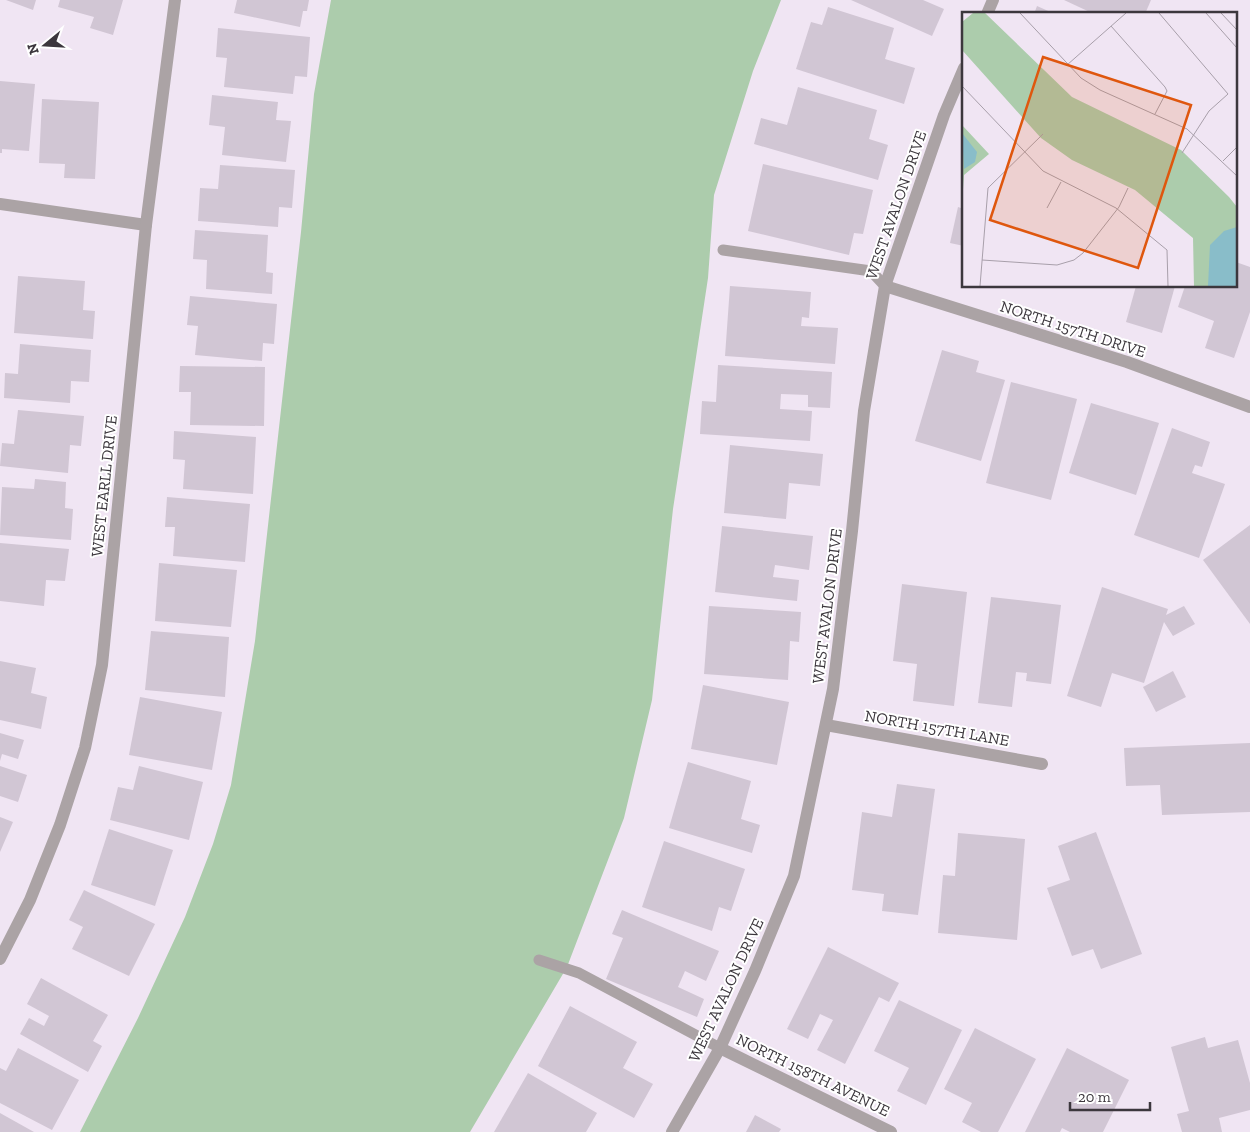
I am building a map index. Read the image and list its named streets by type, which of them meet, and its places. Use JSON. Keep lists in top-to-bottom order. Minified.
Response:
{"streets":{"street":["WEST AVALON DRIVE","NORTH 157TH DRIVE","WEST EARLL DRIVE","NORTH 157TH LANE","NORTH 158TH AVENUE"]},"crossings":[["WEST AVALON DRIVE","NORTH 157TH DRIVE"],["WEST AVALON DRIVE","NORTH 157TH LANE"],["WEST AVALON DRIVE","NORTH 158TH AVENUE"]],"scale_bar":"20 m","north":"left"}
